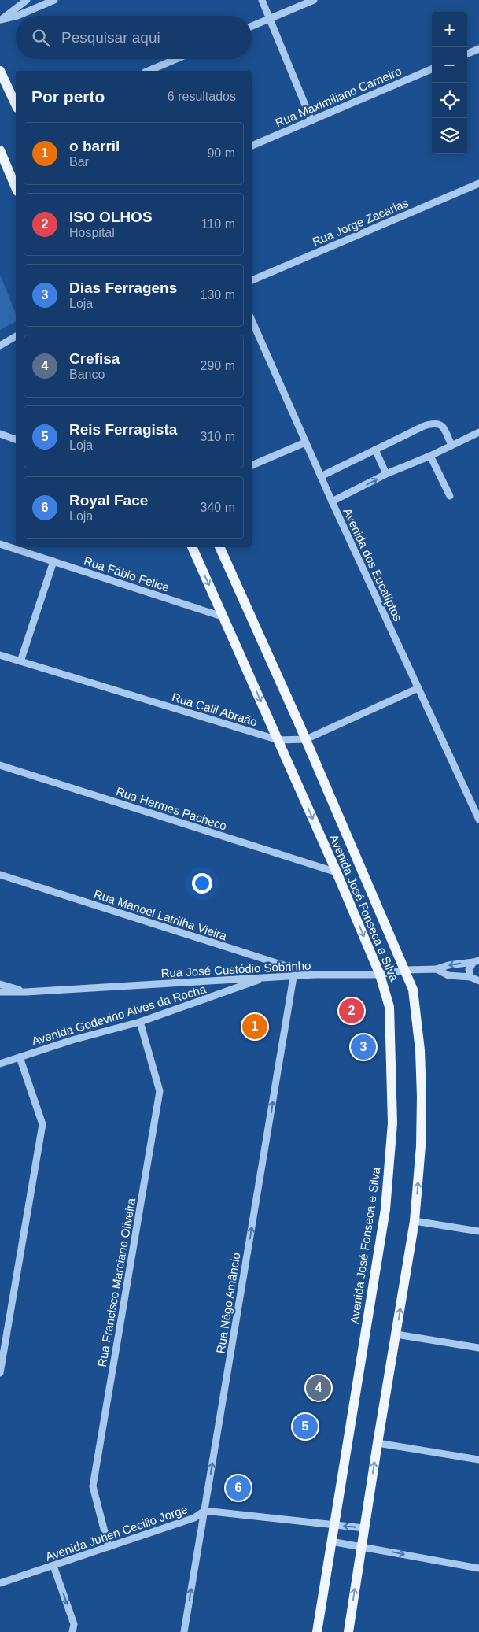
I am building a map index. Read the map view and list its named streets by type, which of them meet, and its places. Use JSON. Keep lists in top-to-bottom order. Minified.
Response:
{"streets":{"main road":["Avenida José Fonseca e Silva"],"street":["Rua Maximiliano Carneiro","Rua Jorge Zacarias","Avenida dos Eucalíptos","Rua Fábio Felice","Rua Calil Abraão","Rua Hermes Pacheco","Rua Manoel Latrilha Vieira","Rua José Custódio Sobrinho","Avenida Godevino Alves da Rocha","Rua Francisco Marciano Oliveira","Rua Nêgo Amâncio","Avenida Juhen Cecilio Jorge"]},"crossings":[["Avenida dos Eucalíptos","Rua Calil Abraão"],["Rua Fábio Felice","Avenida José Fonseca e Silva"],["Rua Calil Abraão","Avenida José Fonseca e Silva"],["Rua Hermes Pacheco","Avenida José Fonseca e Silva"],["Avenida José Fonseca e Silva","Rua José Custódio Sobrinho"],["Avenida José Fonseca e Silva","Avenida Juhen Cecilio Jorge"],["Rua Manoel Latrilha Vieira","Rua José Custódio Sobrinho"],["Rua José Custódio Sobrinho","Avenida Godevino Alves da Rocha"],["Rua José Custódio Sobrinho","Rua Nêgo Amâncio"],["Avenida Godevino Alves da Rocha","Rua Francisco Marciano Oliveira"],["Rua Francisco Marciano Oliveira","Avenida Juhen Cecilio Jorge"],["Rua Nêgo Amâncio","Avenida Juhen Cecilio Jorge"]],"one_way":["Rua Nêgo Amâncio"],"page":{"map_buttons":["+","−"],"search":"Pesquisar aqui","heading":["Por perto","6 resultados"],"list":[{"mark":"1","name":"o barril","note":"Bar","value":"90 m"},{"mark":"2","name":"ISO OLHOS","note":"Hospital","value":"110 m"},{"mark":"3","name":"Dias Ferragens","note":"Loja","value":"130 m"},{"mark":"4","name":"Crefisa","note":"Banco","value":"290 m"},{"mark":"5","name":"Reis Ferragista","note":"Loja","value":"310 m"},{"mark":"6","name":"Royal Face","note":"Loja","value":"340 m"}],"pins":["2","1","3","4","5","6"]}}
